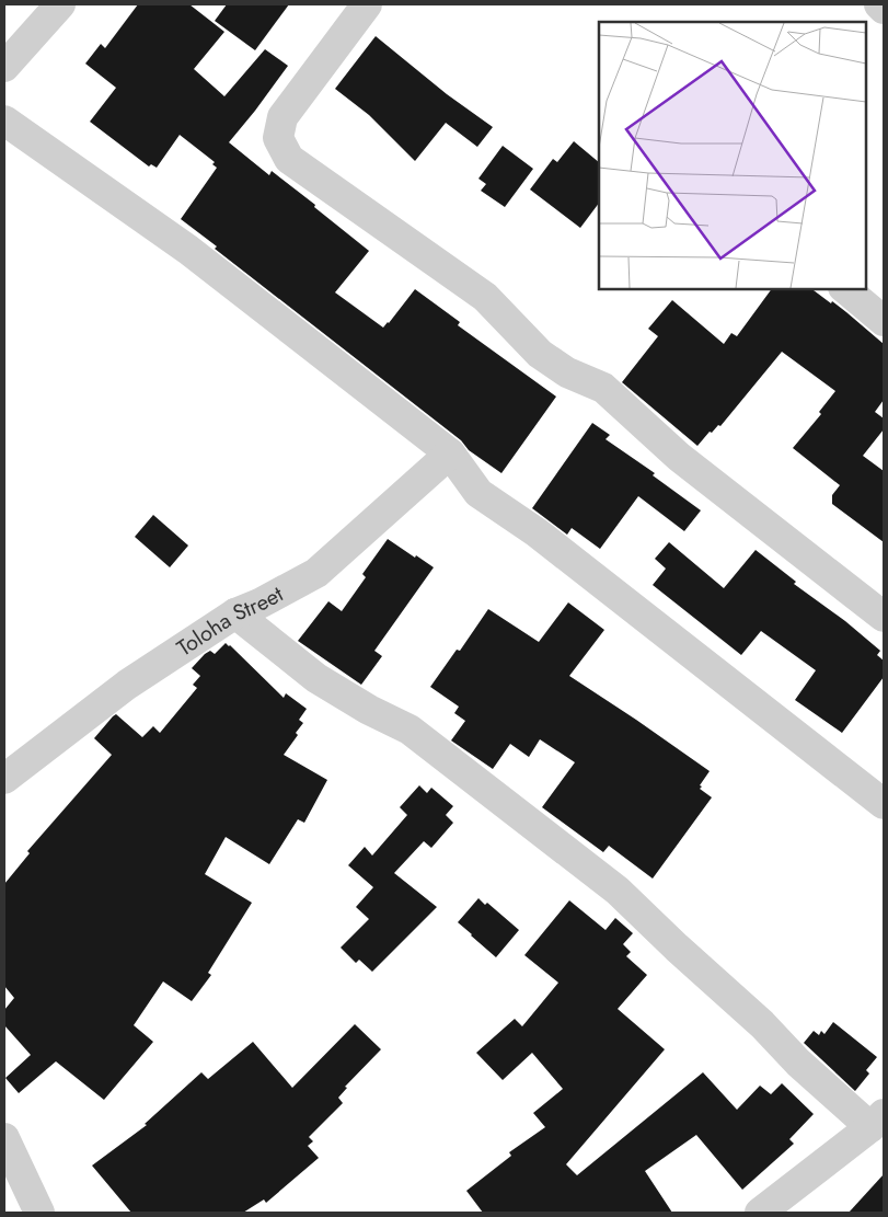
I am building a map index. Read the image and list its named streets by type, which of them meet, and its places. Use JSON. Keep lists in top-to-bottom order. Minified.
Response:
{"streets":{"street":["Toloha Street"]}}
